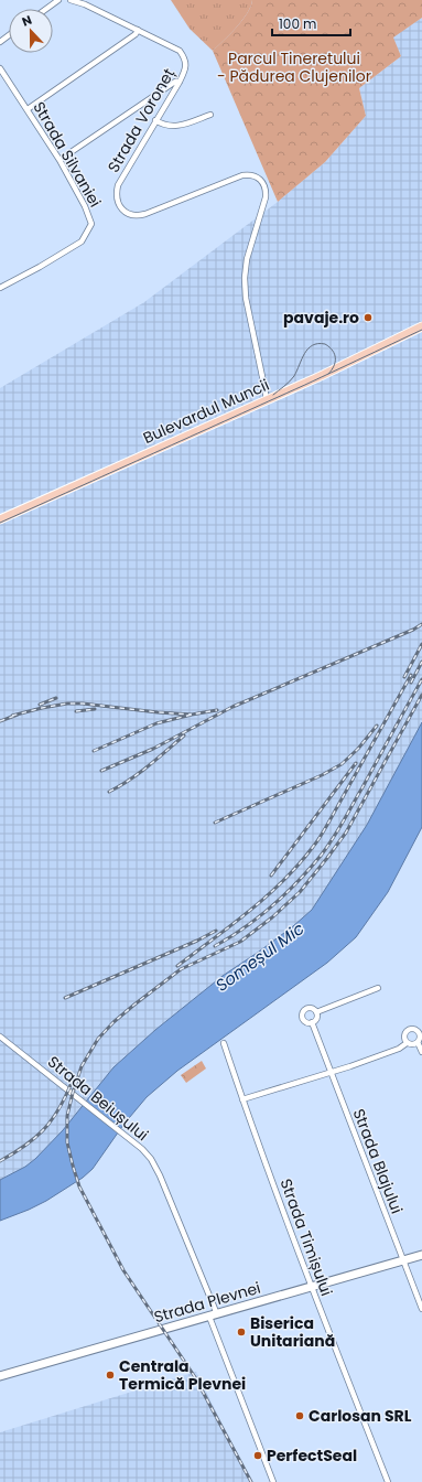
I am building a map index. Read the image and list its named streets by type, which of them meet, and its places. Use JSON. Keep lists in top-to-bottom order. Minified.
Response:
{"streets":{"main road":["Bulevardul Muncii","Strada Plevnei"],"street":["Strada Voroneț","Strada Silvaniei","Strada Beiușului","Strada Blajului","Strada Timișului"]},"crossings":[["Strada Voroneț","Bulevardul Muncii"],["Strada Beiușului","Strada Plevnei"],["Strada Blajului","Strada Plevnei"],["Strada Timișului","Strada Plevnei"]],"water":["Someșul Mic"],"parks":["Parcul Tineretului - Pădurea Clujenilor"],"places":["pavaje.ro","Biserica Unitariană","Centrala Termică Plevnei","Carlosan SRL","PerfectSeal"],"scale_bar":"100 m","north":"top"}
